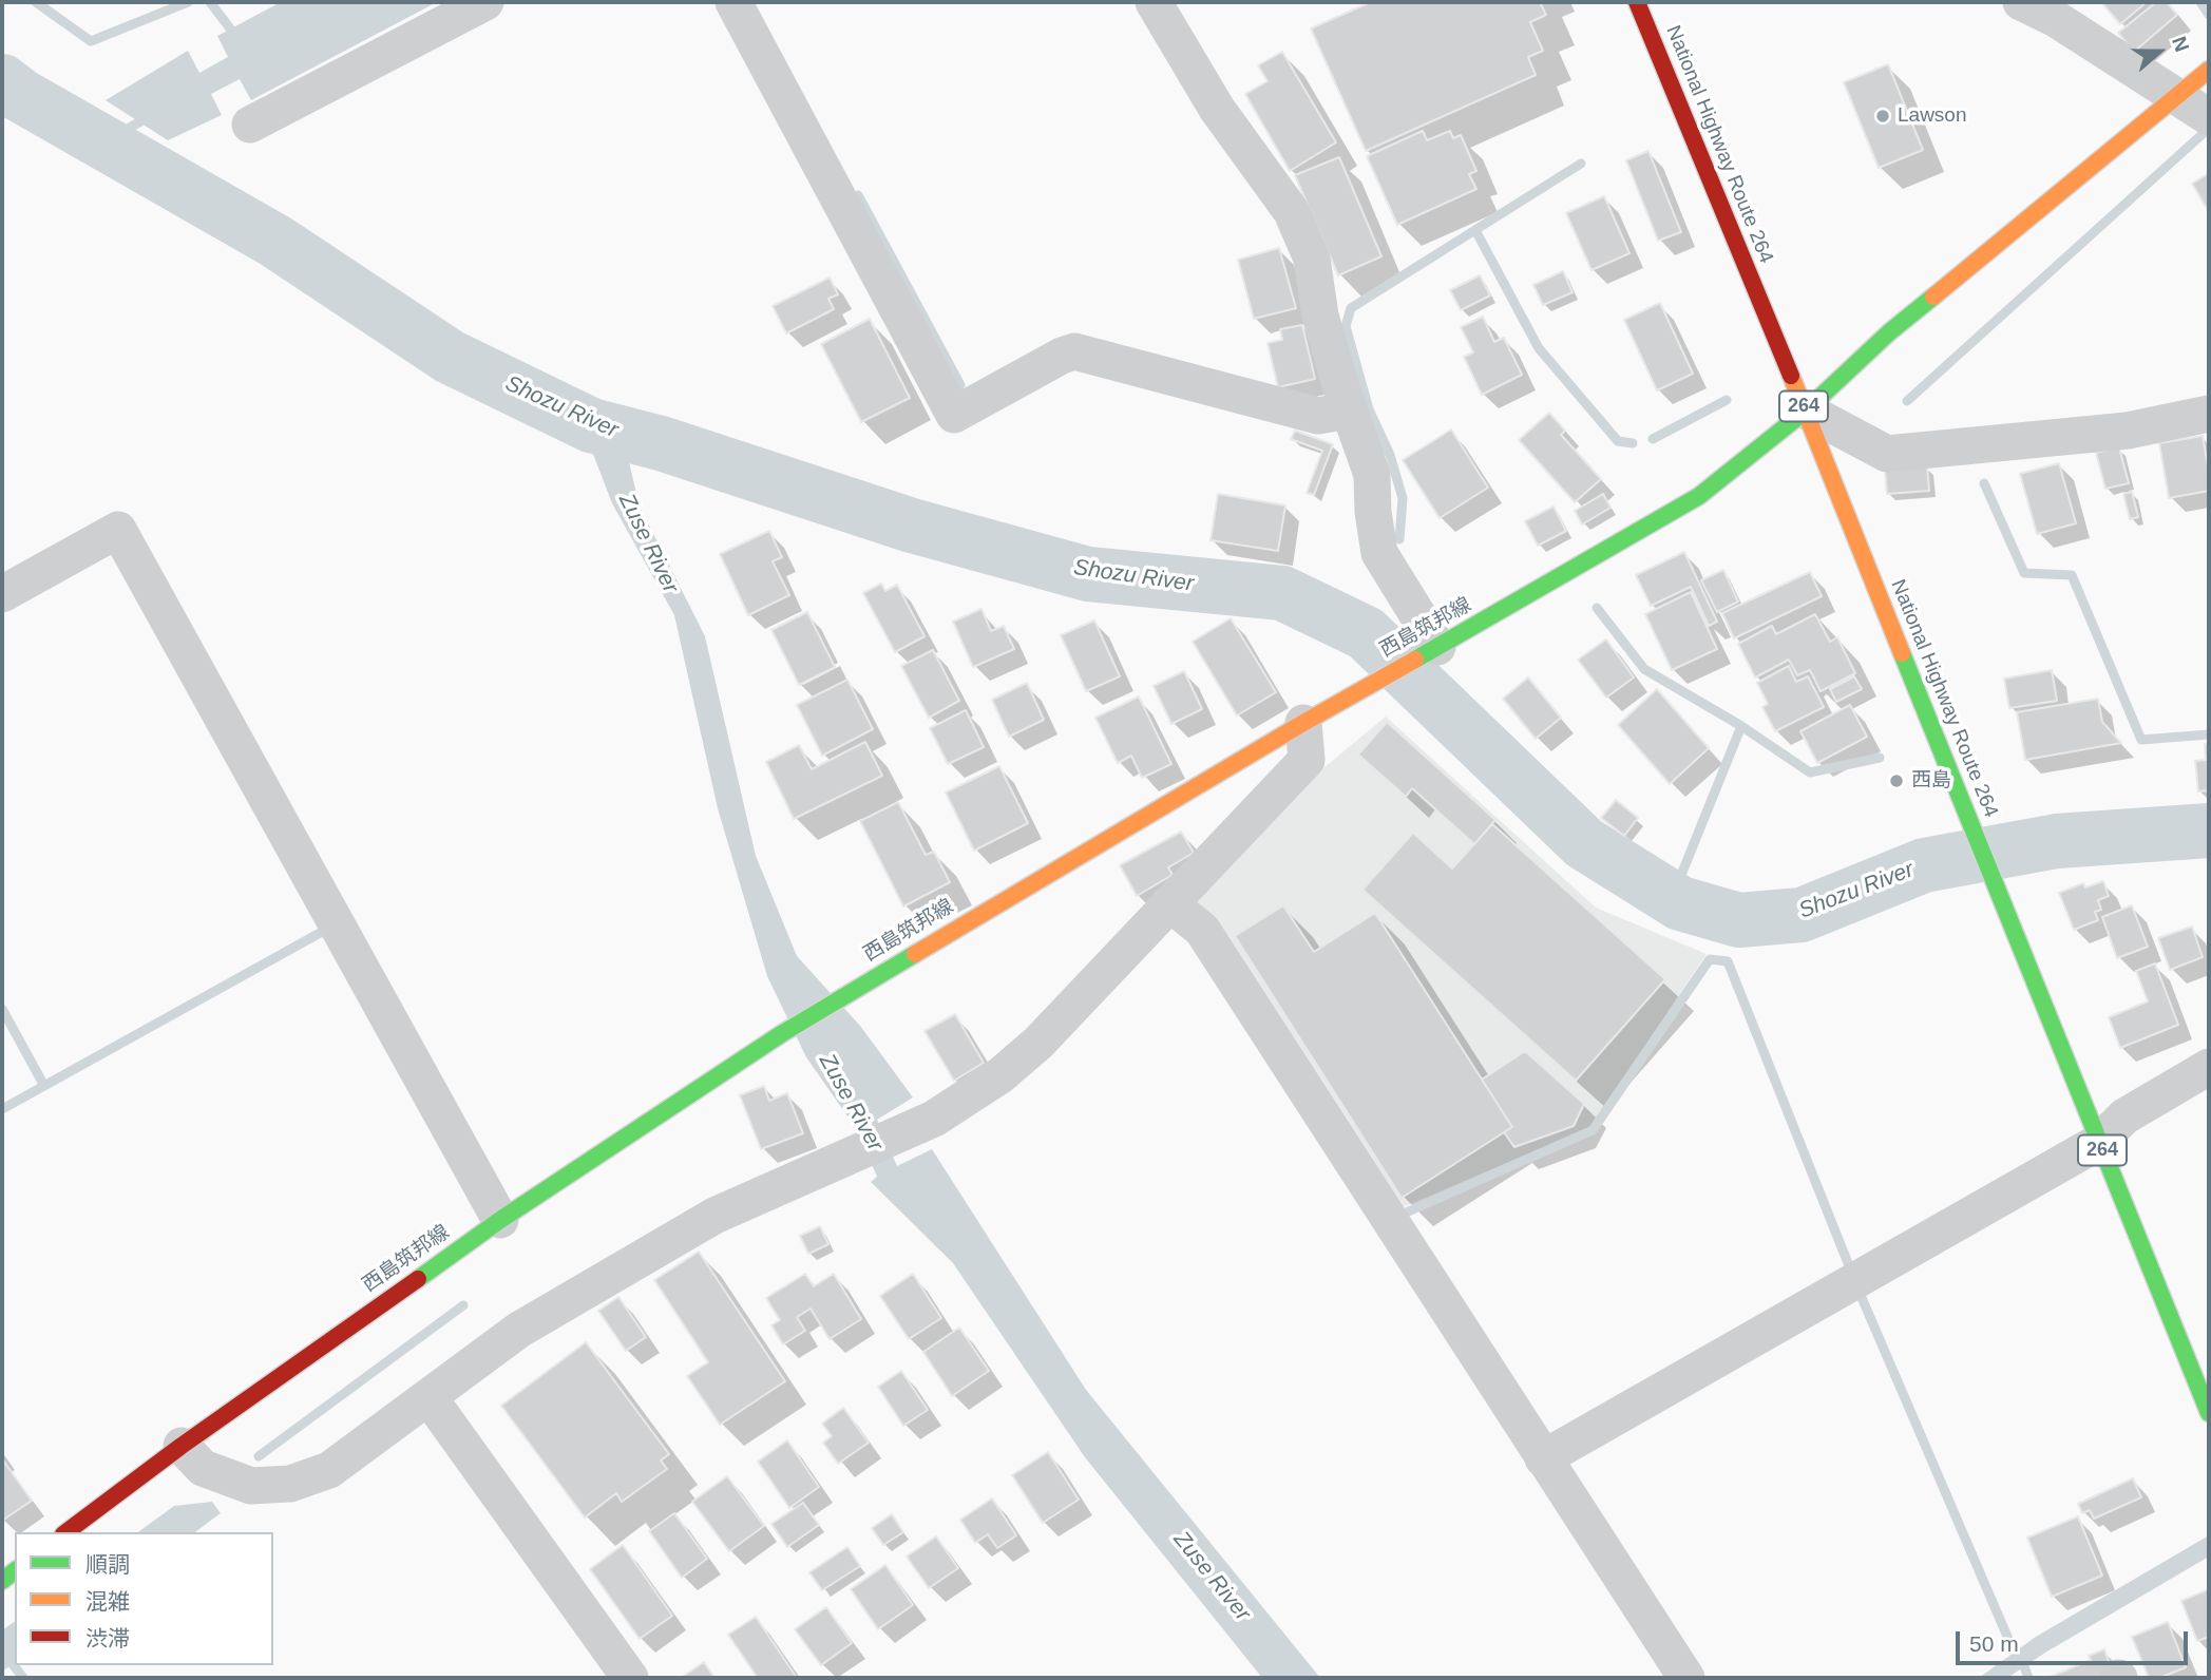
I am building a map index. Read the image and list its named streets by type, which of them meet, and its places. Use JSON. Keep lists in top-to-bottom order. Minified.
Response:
{"streets":{"main road":["National Highway Route 264","264","西島筑邦線"]},"crossings":[["National Highway Route 264","西島筑邦線"]],"water":["Shozu River","Zuse River"],"places":["Lawson","西島"],"legend":["順調","混雑","渋滞"],"scale_bar":"50 m","north":"right"}
